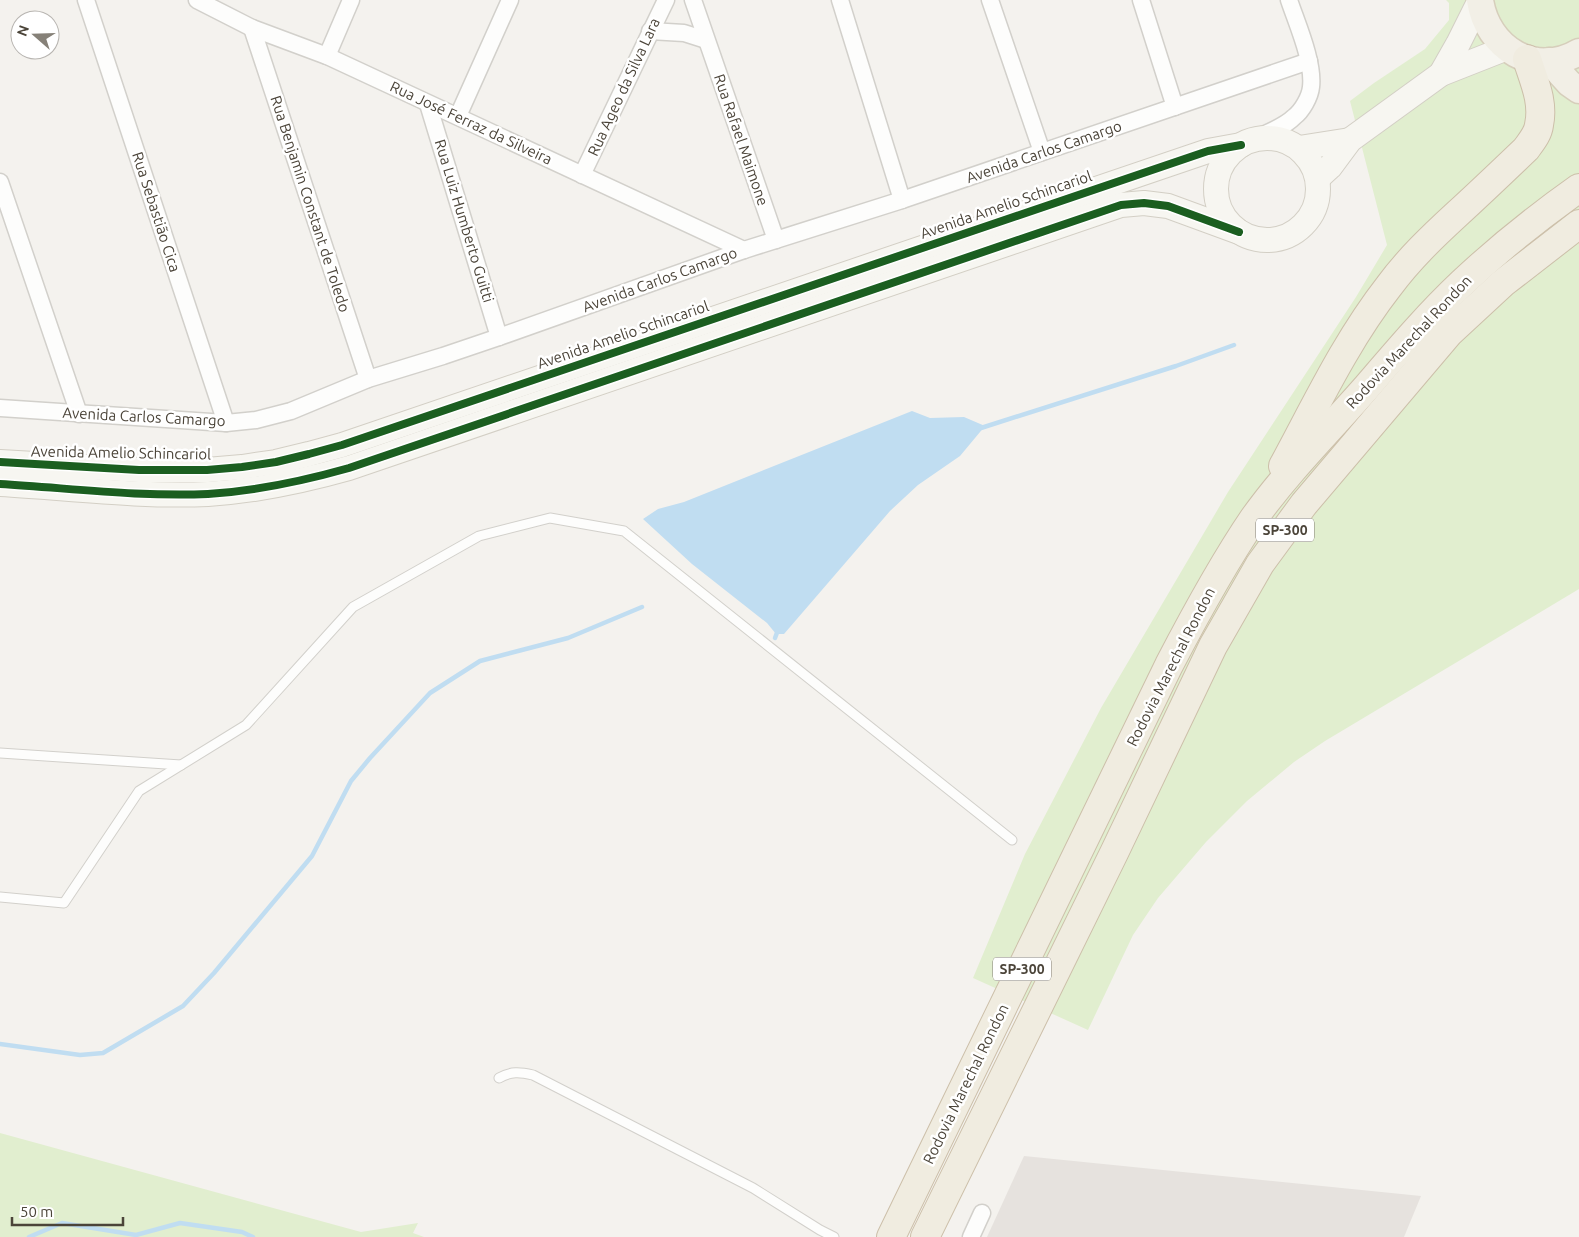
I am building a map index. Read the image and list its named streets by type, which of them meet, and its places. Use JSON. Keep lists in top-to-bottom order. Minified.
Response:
{"streets":{"highway":["Rodovia Marechal Rondon","SP-300"],"main road":["Avenida Amelio Schincariol"],"street":["Rua Ageo da Silva Lara","Rua José Ferraz da Silveira","Rua Rafael Maimone","Avenida Carlos Camargo","Rua Benjamin Constant de Toledo","Rua Sebastião Cica","Rua Luiz Humberto Guitti"]},"crossings":[["Rua Ageo da Silva Lara","Rua José Ferraz da Silveira"],["Rua José Ferraz da Silveira","Avenida Carlos Camargo"],["Rua José Ferraz da Silveira","Rua Benjamin Constant de Toledo"],["Rua José Ferraz da Silveira","Rua Luiz Humberto Guitti"],["Rua Rafael Maimone","Avenida Carlos Camargo"],["Avenida Carlos Camargo","Rua Benjamin Constant de Toledo"],["Avenida Carlos Camargo","Rua Sebastião Cica"],["Avenida Carlos Camargo","Rua Luiz Humberto Guitti"]],"scale_bar":"50 m","north":"left"}
